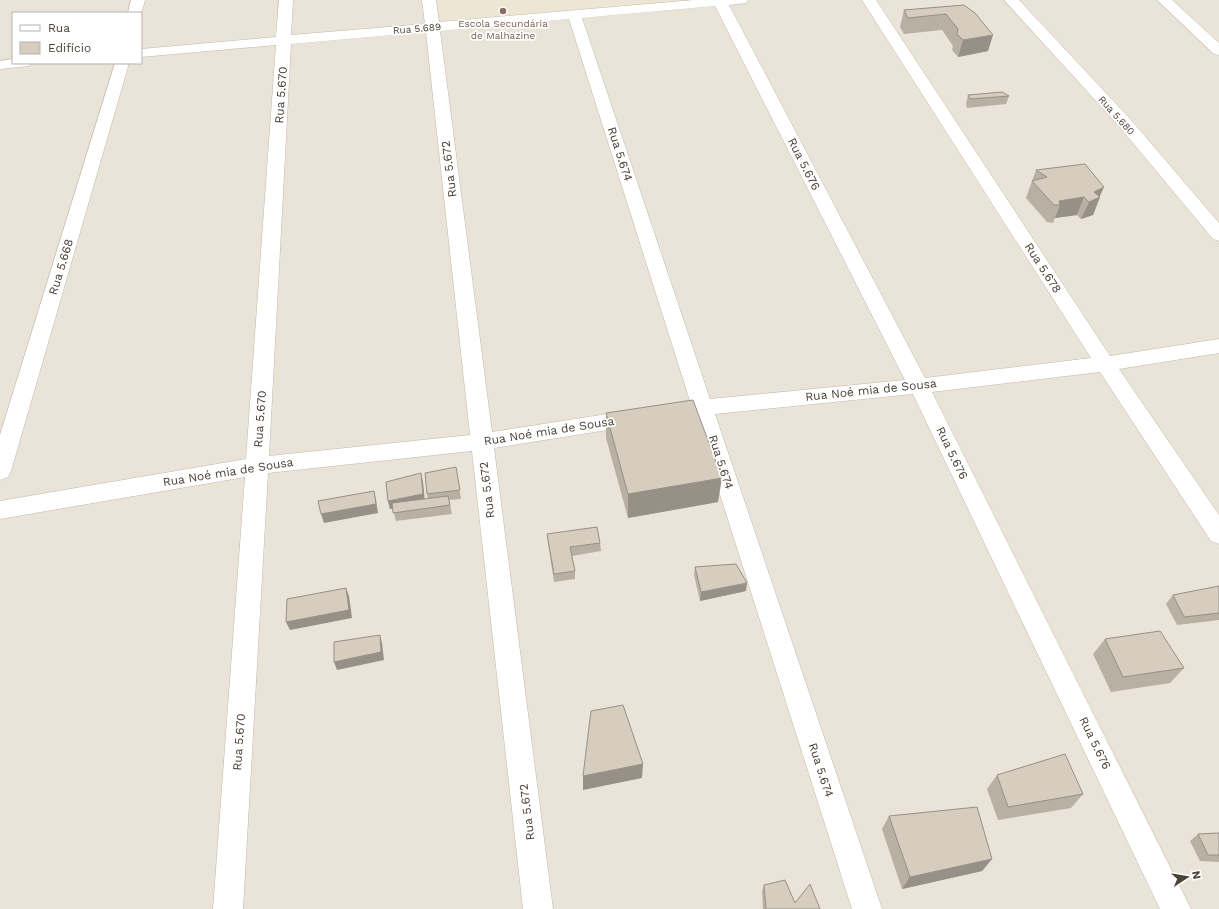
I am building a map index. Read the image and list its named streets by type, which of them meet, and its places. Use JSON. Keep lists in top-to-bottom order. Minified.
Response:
{"streets":{"street":["Rua 5.689","Rua 5.670","Rua 5.680","Rua 5.674","Rua 5.676","Rua 5.672","Rua 5.668","Rua 5.678","Rua Noé mia de Sousa"]},"crossings":[["Rua 5.689","Rua 5.670"],["Rua 5.689","Rua 5.674"],["Rua 5.689","Rua 5.676"],["Rua 5.689","Rua 5.672"],["Rua 5.670","Rua Noé mia de Sousa"],["Rua 5.674","Rua Noé mia de Sousa"],["Rua 5.676","Rua Noé mia de Sousa"],["Rua 5.672","Rua Noé mia de Sousa"],["Rua 5.678","Rua Noé mia de Sousa"]],"places":["Escola Secundária de Malhazine"],"legend":["Rua","Edifício"],"north":"right"}
